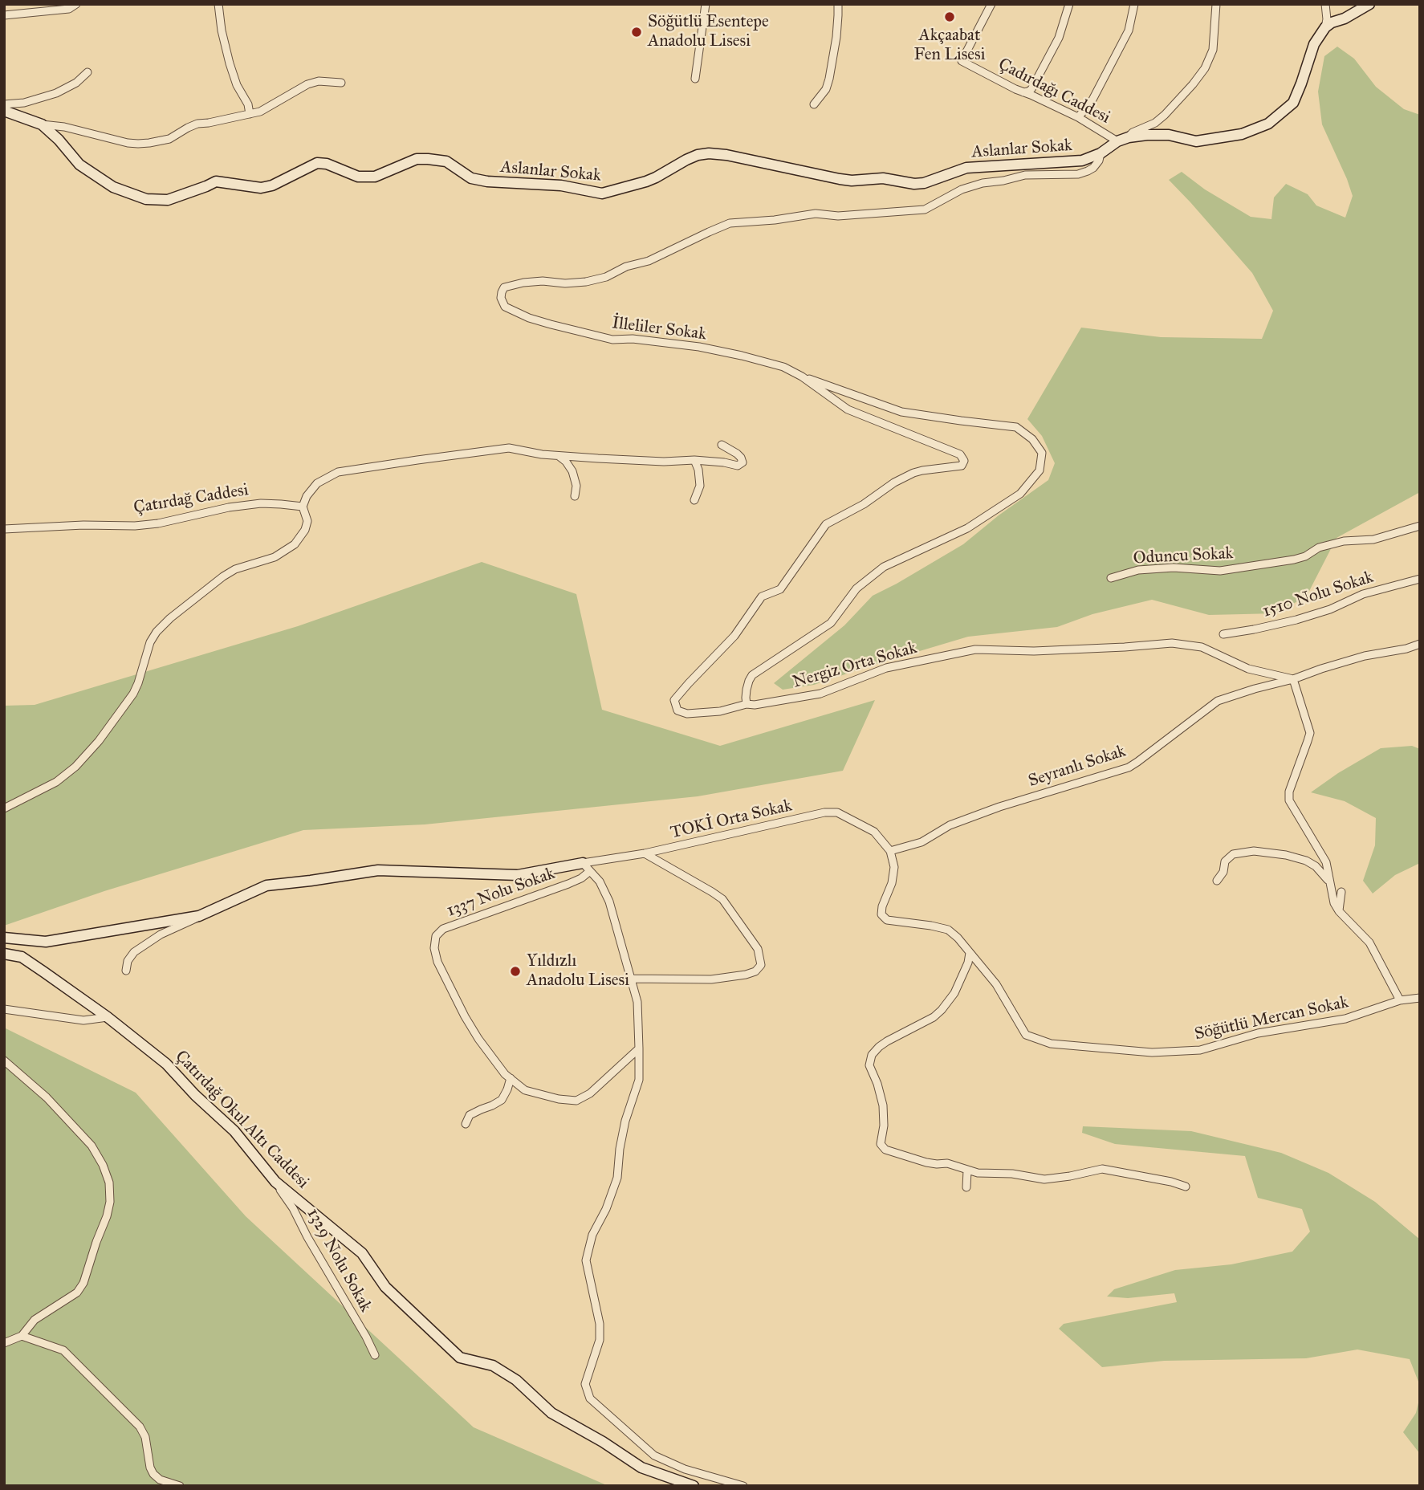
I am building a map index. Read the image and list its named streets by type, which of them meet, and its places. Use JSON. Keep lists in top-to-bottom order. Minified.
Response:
{"streets":{"street":["Çadırdağı Caddesi","Aslanlar Sokak","İlleliler Sokak","Çatırdağ Caddesi","Oduncu Sokak","1510 Nolu Sokak","Nergiz Orta Sokak","Seyranlı Sokak","TOKİ Orta Sokak","1337 Nolu Sokak","Söğütlü Mercan Sokak","Çatırdağ Okul Altı Caddesi","1329 Nolu Sokak"]},"crossings":[["Çadırdağı Caddesi","Aslanlar Sokak"],["Aslanlar Sokak","İlleliler Sokak"],["İlleliler Sokak","Nergiz Orta Sokak"],["Nergiz Orta Sokak","Seyranlı Sokak"],["Seyranlı Sokak","TOKİ Orta Sokak"],["TOKİ Orta Sokak","1337 Nolu Sokak"],["Çatırdağ Okul Altı Caddesi","1329 Nolu Sokak"]],"places":["Akçaabat Fen Lisesi","Söğütlü Esentepe Anadolu Lisesi","Yıldızlı Anadolu Lisesi"]}
